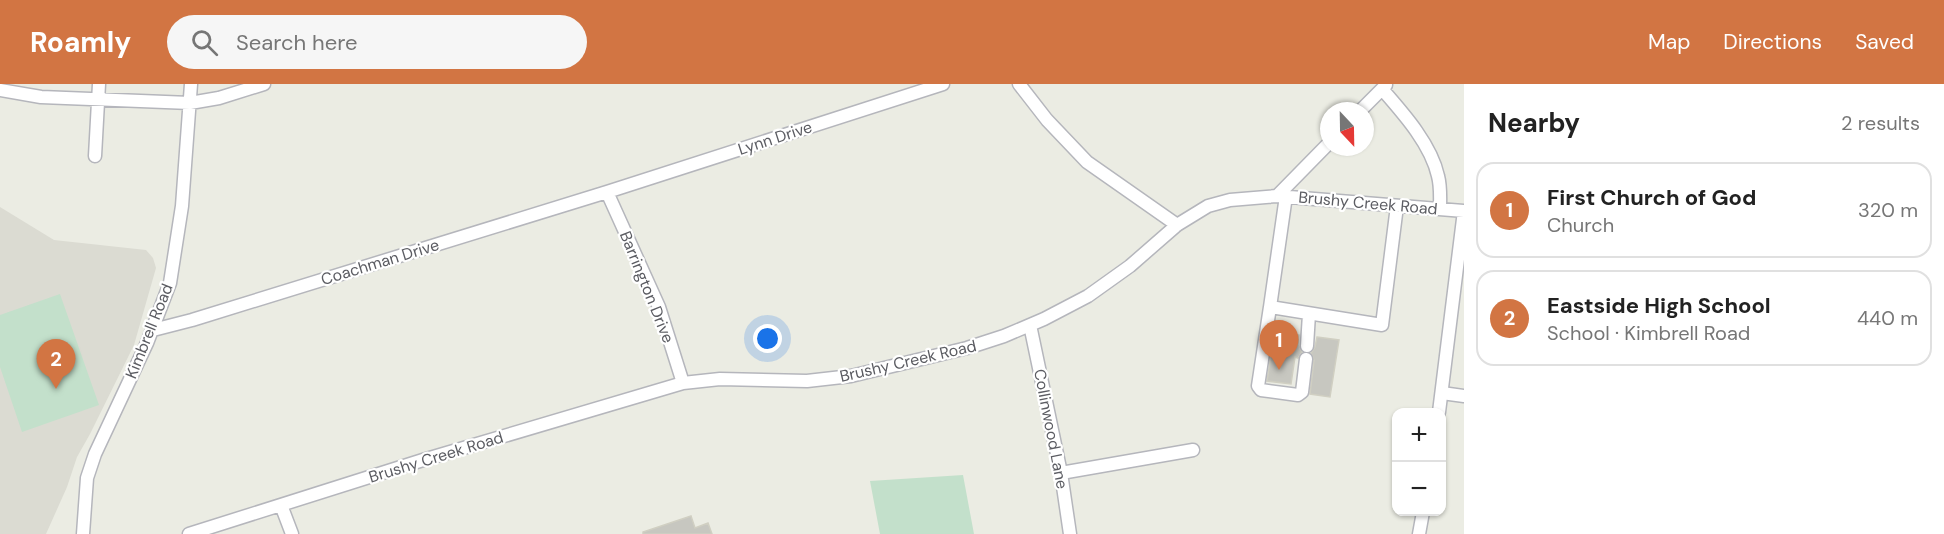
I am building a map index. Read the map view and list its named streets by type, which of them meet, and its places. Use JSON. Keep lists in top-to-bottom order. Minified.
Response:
{"streets":{"street":["Lynn Drive","Brushy Creek Road","Coachman Drive","Barrington Drive","Kimbrell Road","Collinwood Lane"]},"crossings":[["Lynn Drive","Coachman Drive"],["Lynn Drive","Barrington Drive"],["Brushy Creek Road","Barrington Drive"],["Brushy Creek Road","Collinwood Lane"],["Coachman Drive","Barrington Drive"],["Coachman Drive","Kimbrell Road"]],"north":"bottom","page":{"header":"Roamly","search":"Search here","nav":["Map","Directions","Saved"],"heading":["Nearby","2 results"],"list":[{"mark":"1","name":"First Church of God","note":"Church","value":"320 m"},{"mark":"2","name":"Eastside High School","note":"School · Kimbrell Road","value":"440 m"}],"pins":["1","2"],"map_buttons":["+","−"]}}
